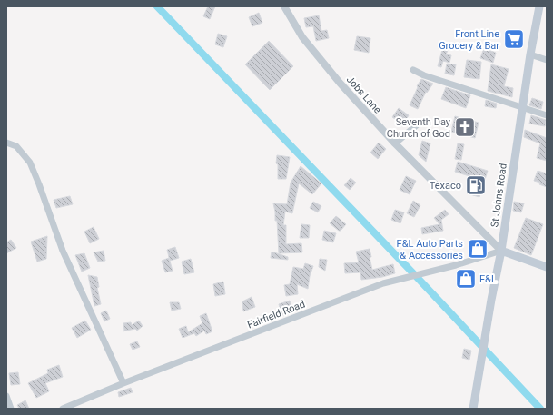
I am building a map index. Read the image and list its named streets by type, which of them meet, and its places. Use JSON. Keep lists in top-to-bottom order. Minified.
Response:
{"streets":{"main road":["St Johns Road"],"street":["Jobs Lane","Fairfield Road"]},"crossings":[["Jobs Lane","St Johns Road"],["Jobs Lane","Fairfield Road"],["St Johns Road","Fairfield Road"]],"places":{"supermarket":["Front Line Grocery & Bar"],"church":["Seventh Day Church of God"],"fuel station":["Texaco"],"shop":["F&L Auto Parts & Accessories","F&L"]}}
